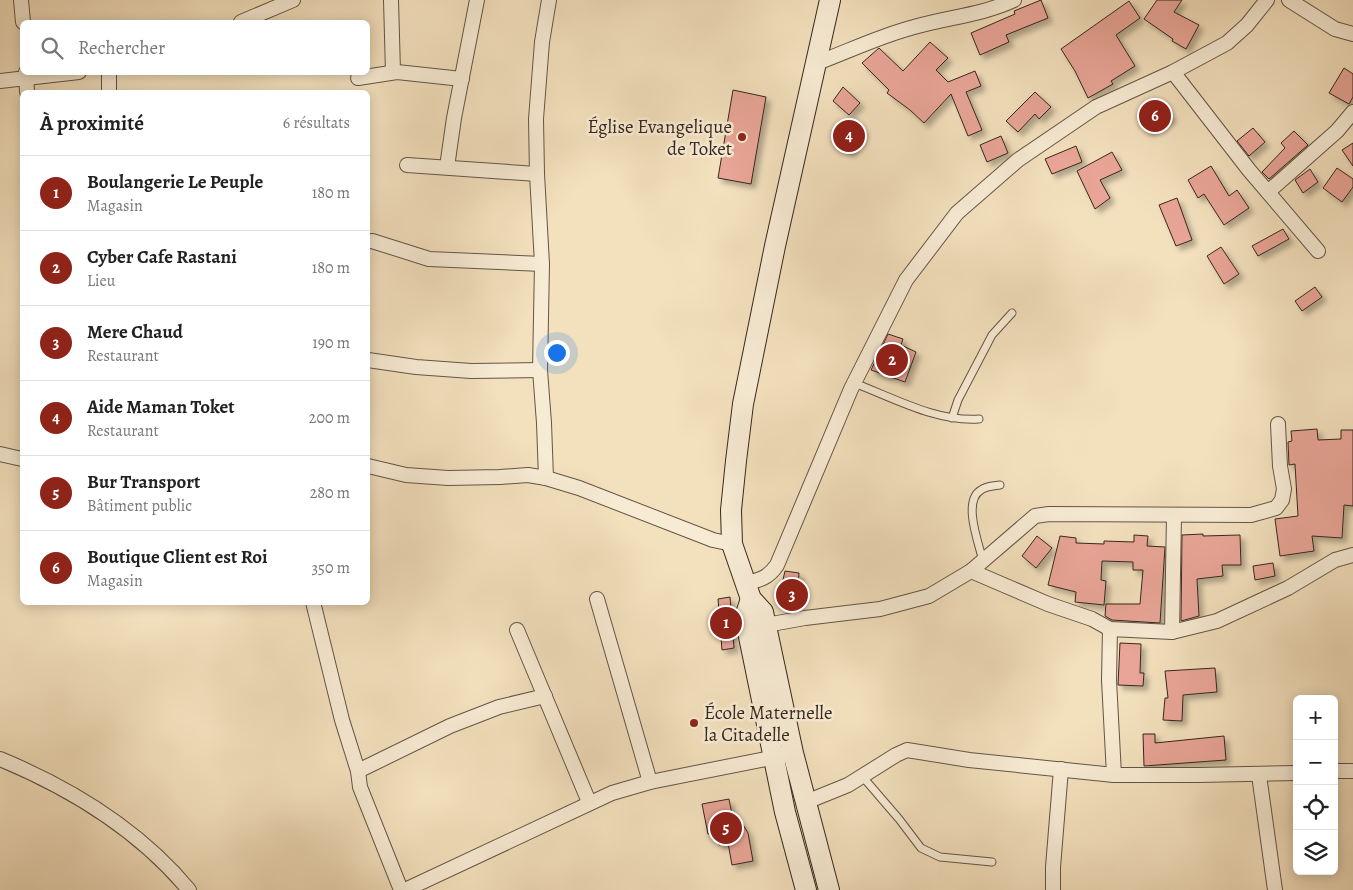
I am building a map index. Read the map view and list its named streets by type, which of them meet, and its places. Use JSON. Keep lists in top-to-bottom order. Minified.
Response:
{"places":["Église Evangelique de Toket","École Maternelle la Citadelle"],"page":{"search":"Rechercher","heading":["À proximité","6 résultats"],"pins":["6","4","2","3","1","5"],"list":[{"mark":"1","name":"Boulangerie Le Peuple","note":"Magasin","value":"180 m"},{"mark":"2","name":"Cyber Cafe Rastani","note":"Lieu","value":"180 m"},{"mark":"3","name":"Mere Chaud","note":"Restaurant","value":"190 m"},{"mark":"4","name":"Aide Maman Toket","note":"Restaurant","value":"200 m"},{"mark":"5","name":"Bur Transport","note":"Bâtiment public","value":"280 m"},{"mark":"6","name":"Boutique Client est Roi","note":"Magasin","value":"350 m"}],"map_buttons":["+","−"]}}
